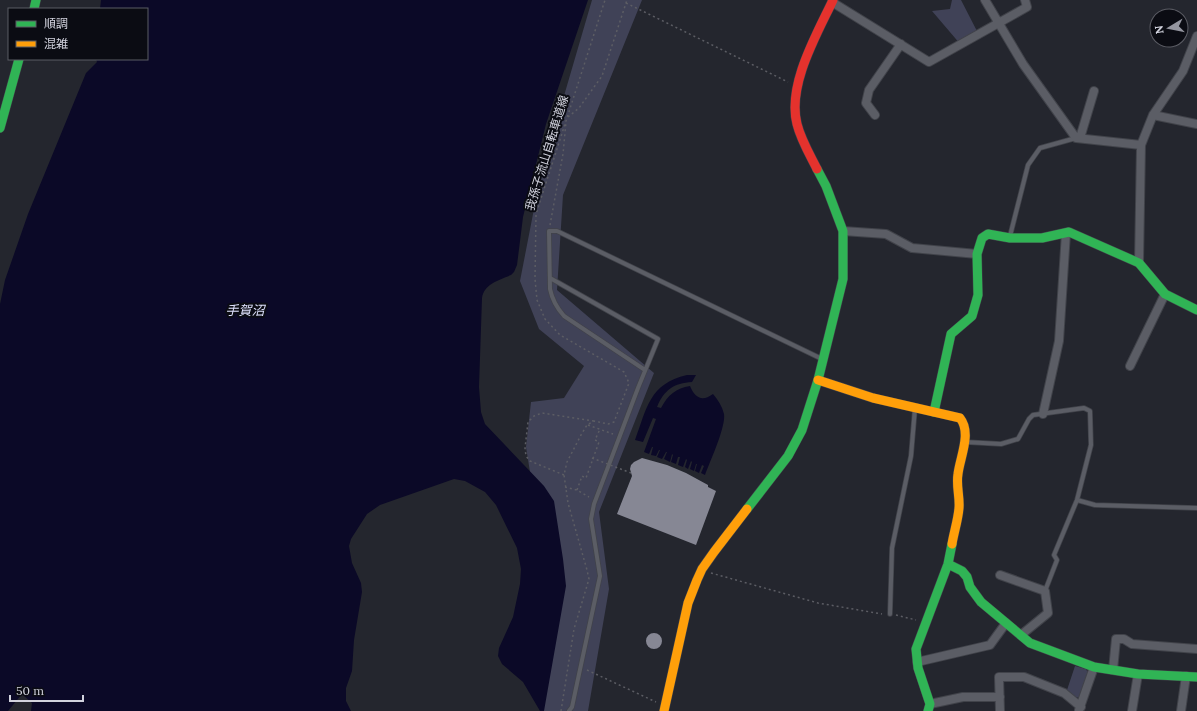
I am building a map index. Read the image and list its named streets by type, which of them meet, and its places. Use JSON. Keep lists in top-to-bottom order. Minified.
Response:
{"streets":{"path":["我孫子流山自転車道線"]},"water":["手賀沼"],"legend":["順調","混雑"],"scale_bar":"50 m","north":"left"}
